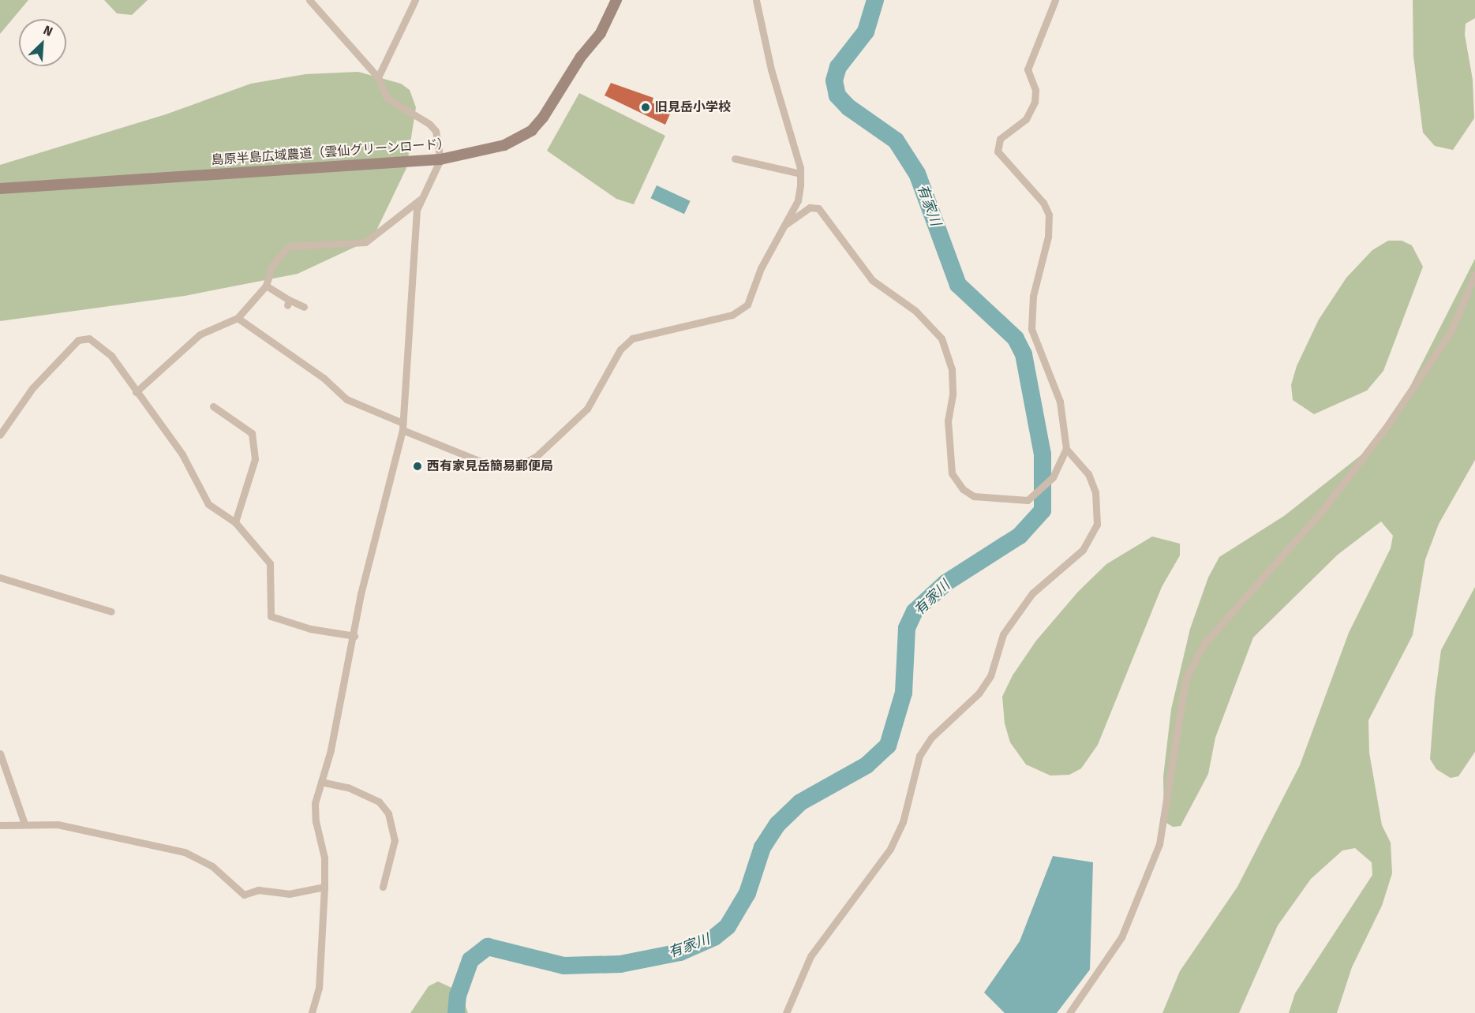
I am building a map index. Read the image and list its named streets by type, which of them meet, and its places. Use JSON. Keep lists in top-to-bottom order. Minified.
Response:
{"streets":{"street":["島原半島広域農道（雲仙グリーンロード）"]},"water":["有家川"],"places":["旧見岳小学校","西有家見岳簡易郵便局"],"north":"top right"}
